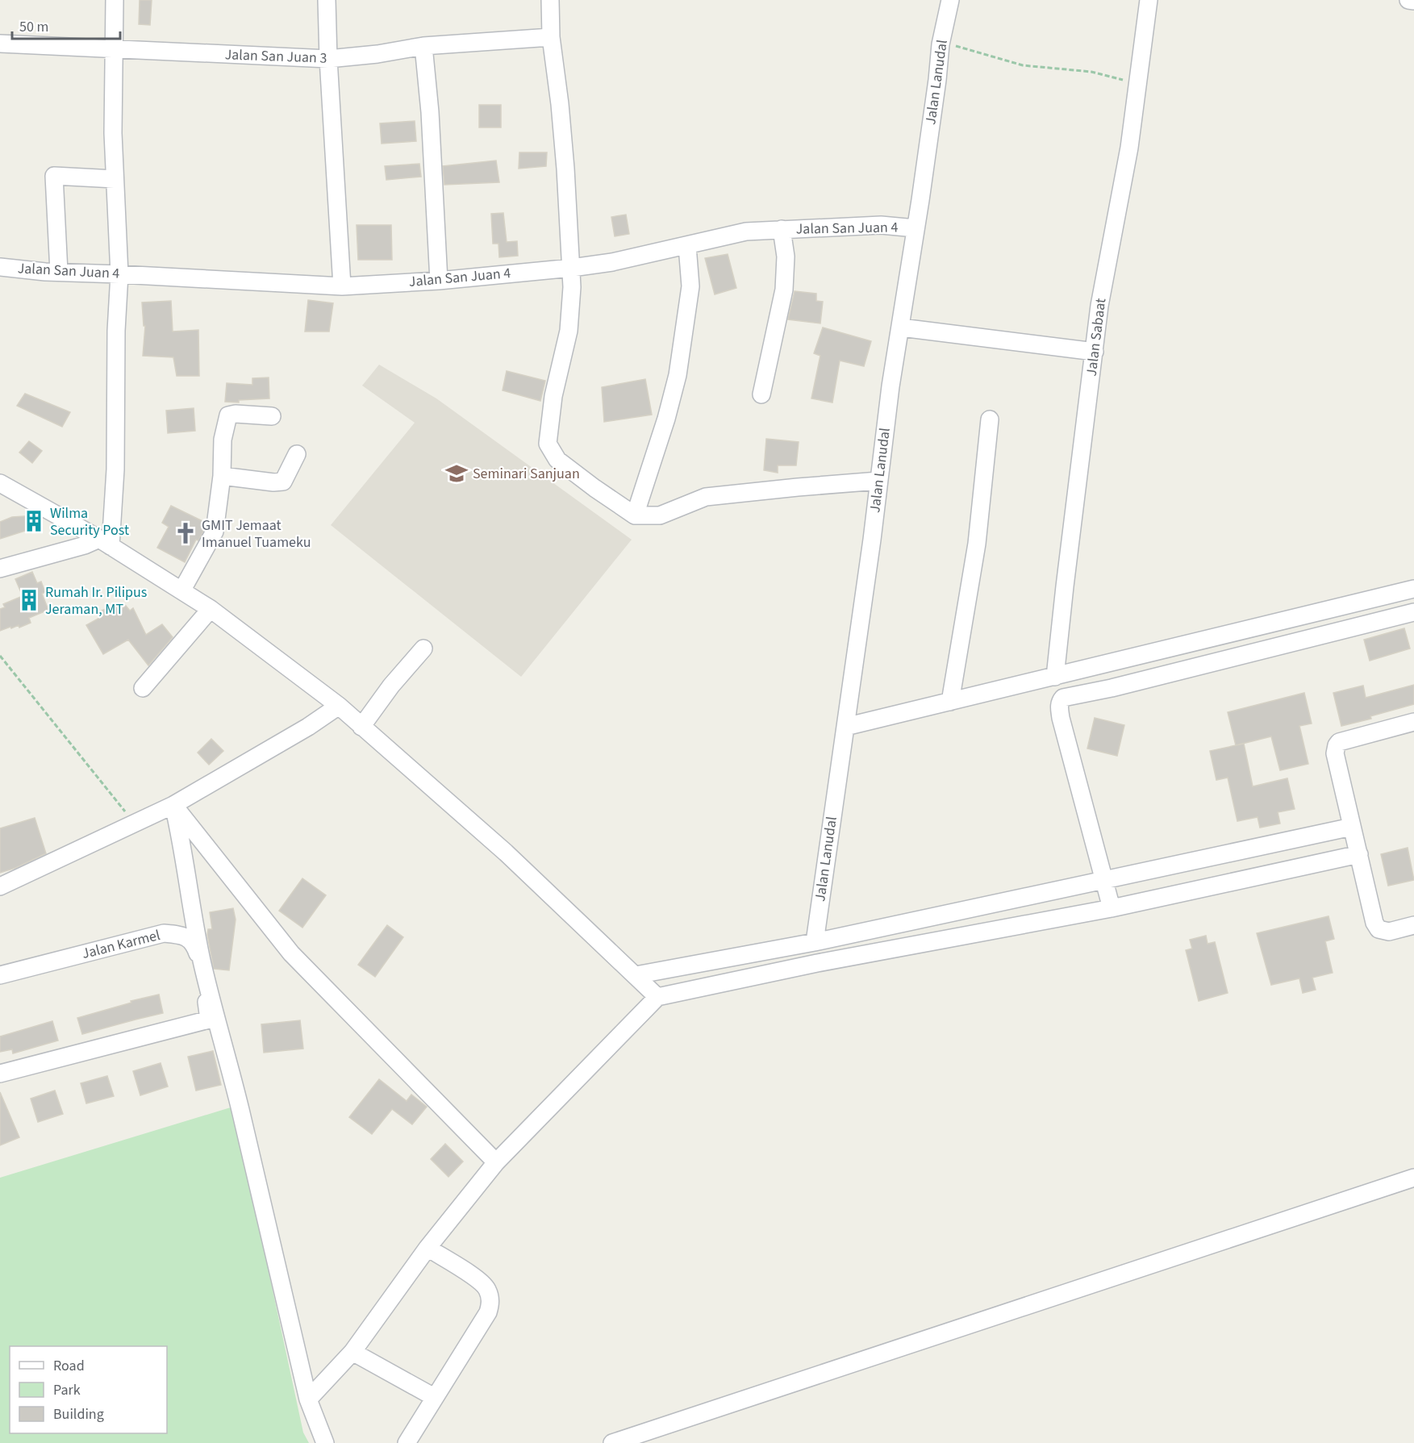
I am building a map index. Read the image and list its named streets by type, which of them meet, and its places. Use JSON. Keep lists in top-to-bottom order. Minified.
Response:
{"streets":{"street":["Jalan San Juan 3","Jalan Lanudal","Jalan San Juan 4","Jalan Sabaat","Jalan Karmel"]},"crossings":[["Jalan Lanudal","Jalan San Juan 4"]],"places":{"school or university":["Seminari Sanjuan"],"building":["Wilma Security Post","Rumah Ir. Pilipus Jeraman, MT"],"church":["GMIT Jemaat Imanuel Tuameku"]},"legend":["Road","Park","Building"],"scale_bar":"50 m"}
